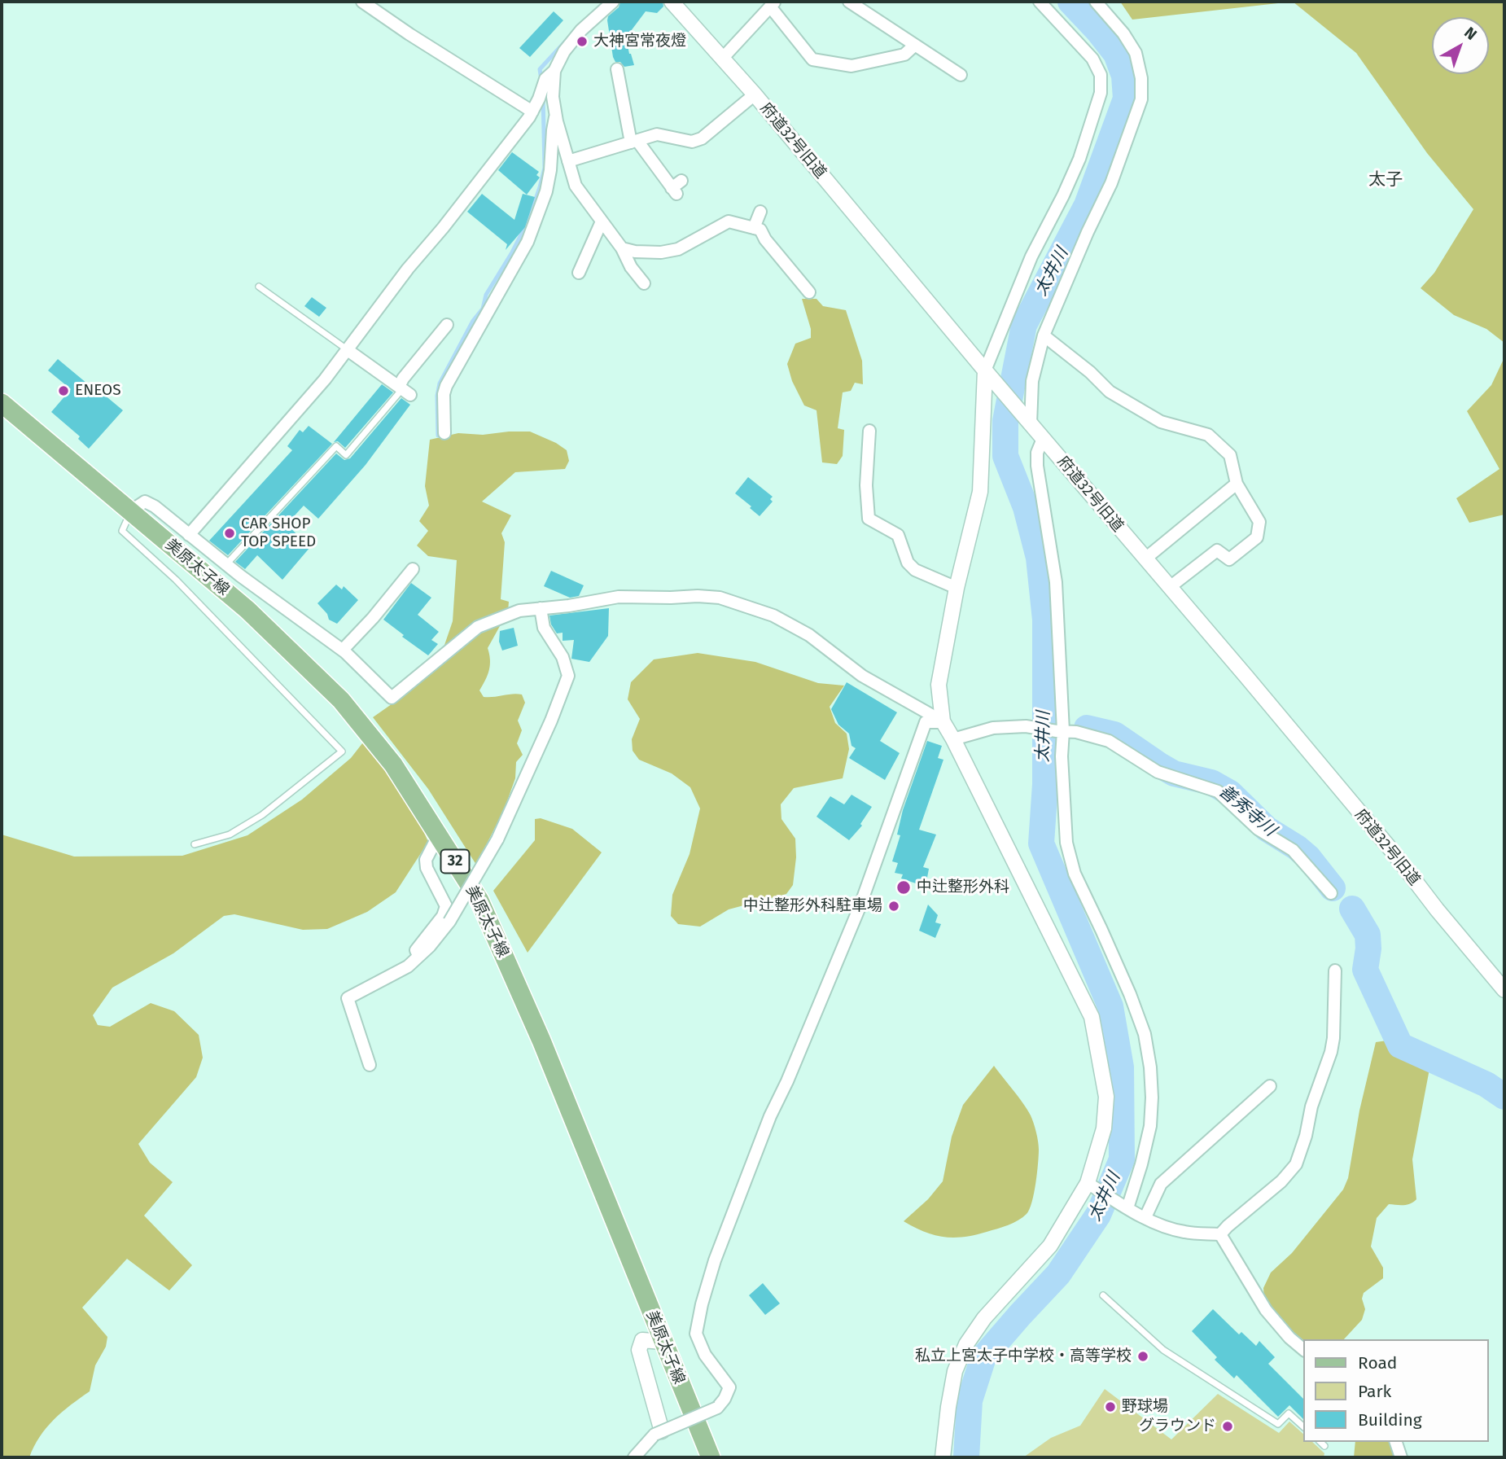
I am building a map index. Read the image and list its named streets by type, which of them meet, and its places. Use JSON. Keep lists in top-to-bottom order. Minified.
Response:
{"streets":{"main road":["美原太子線","32"],"street":["府道32号旧道"]},"districts":["太子"],"water":["太井川","善秀寺川"],"places":["大神宮常夜燈","ENEOS","CAR SHOP TOP SPEED","中辻整形外科","中辻整形外科駐車場","私立上宮太子中学校・高等学校","野球場","グラウンド"],"legend":["Road","Park","Building"],"north":"top right"}
